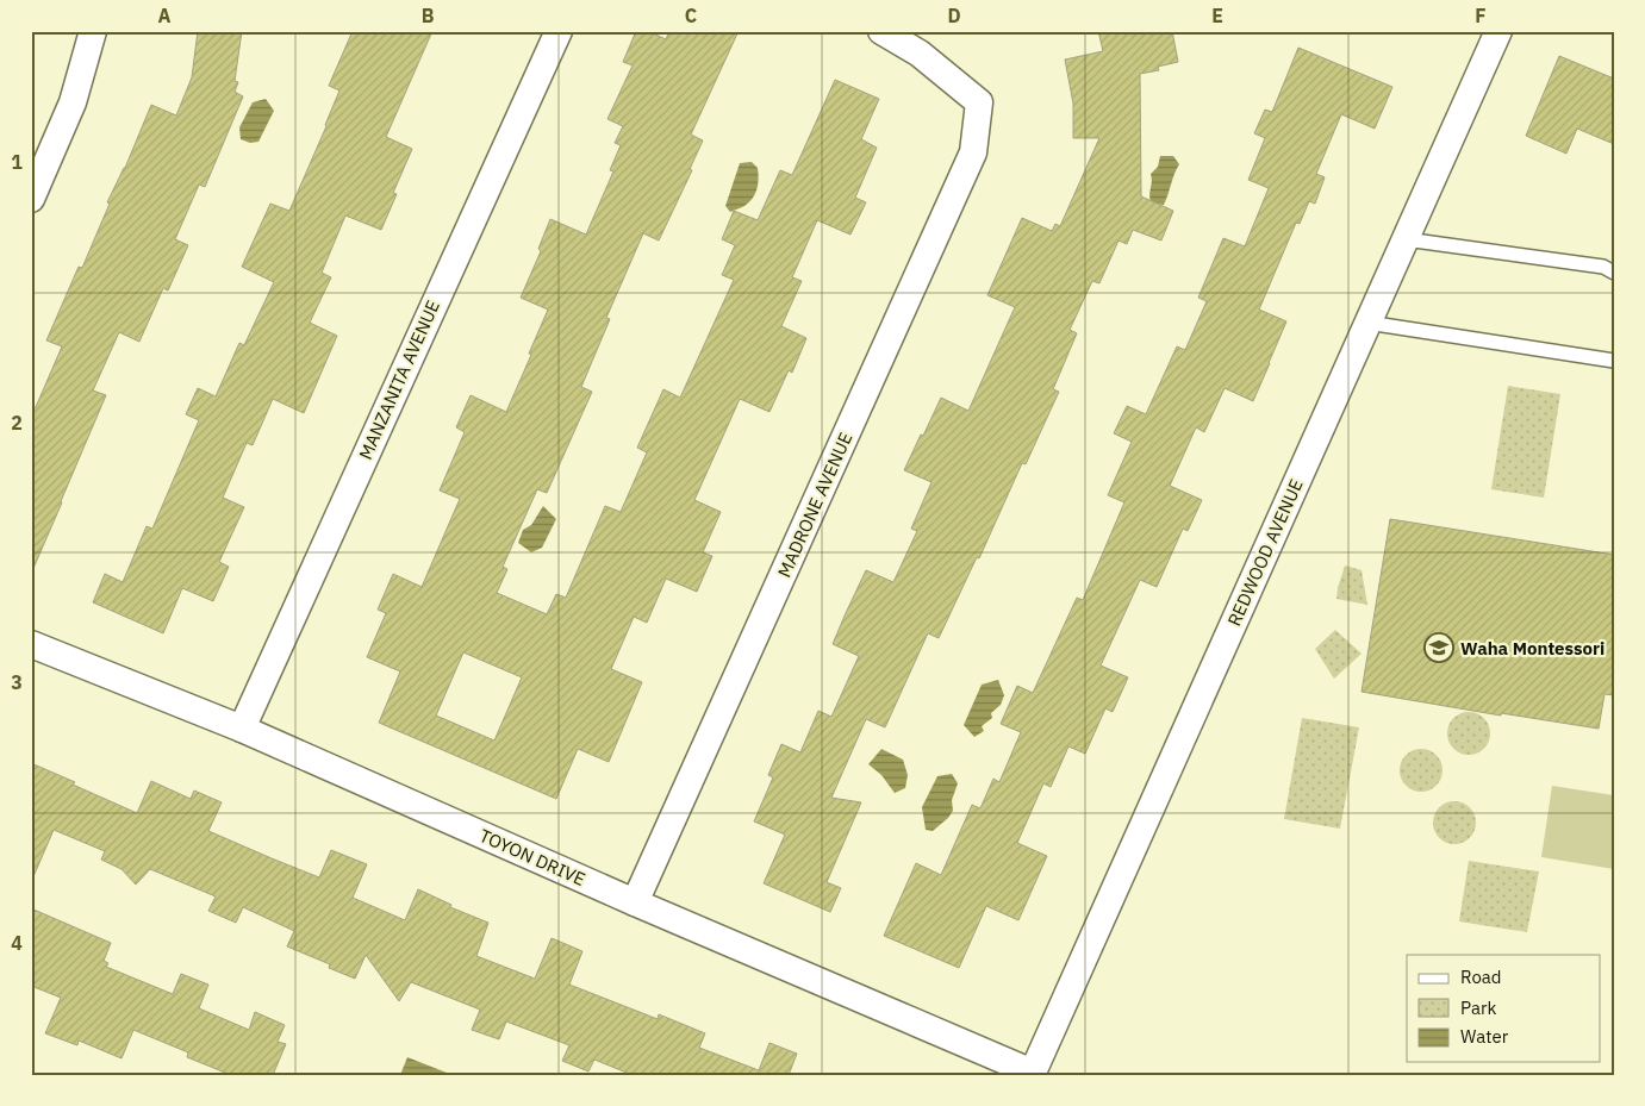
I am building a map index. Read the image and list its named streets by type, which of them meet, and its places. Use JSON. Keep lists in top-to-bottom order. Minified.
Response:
{"streets":{"street":["MANZANITA AVENUE","MADRONE AVENUE","REDWOOD AVENUE","TOYON DRIVE"]},"crossings":[["MANZANITA AVENUE","TOYON DRIVE"],["MADRONE AVENUE","TOYON DRIVE"],["REDWOOD AVENUE","TOYON DRIVE"]],"places":{"school or university":["Waha Montessori"]},"legend":["Road","Park","Water"],"grid":{"columns":["A","B","C","D","E","F"],"rows":["1","2","3","4"]}}
